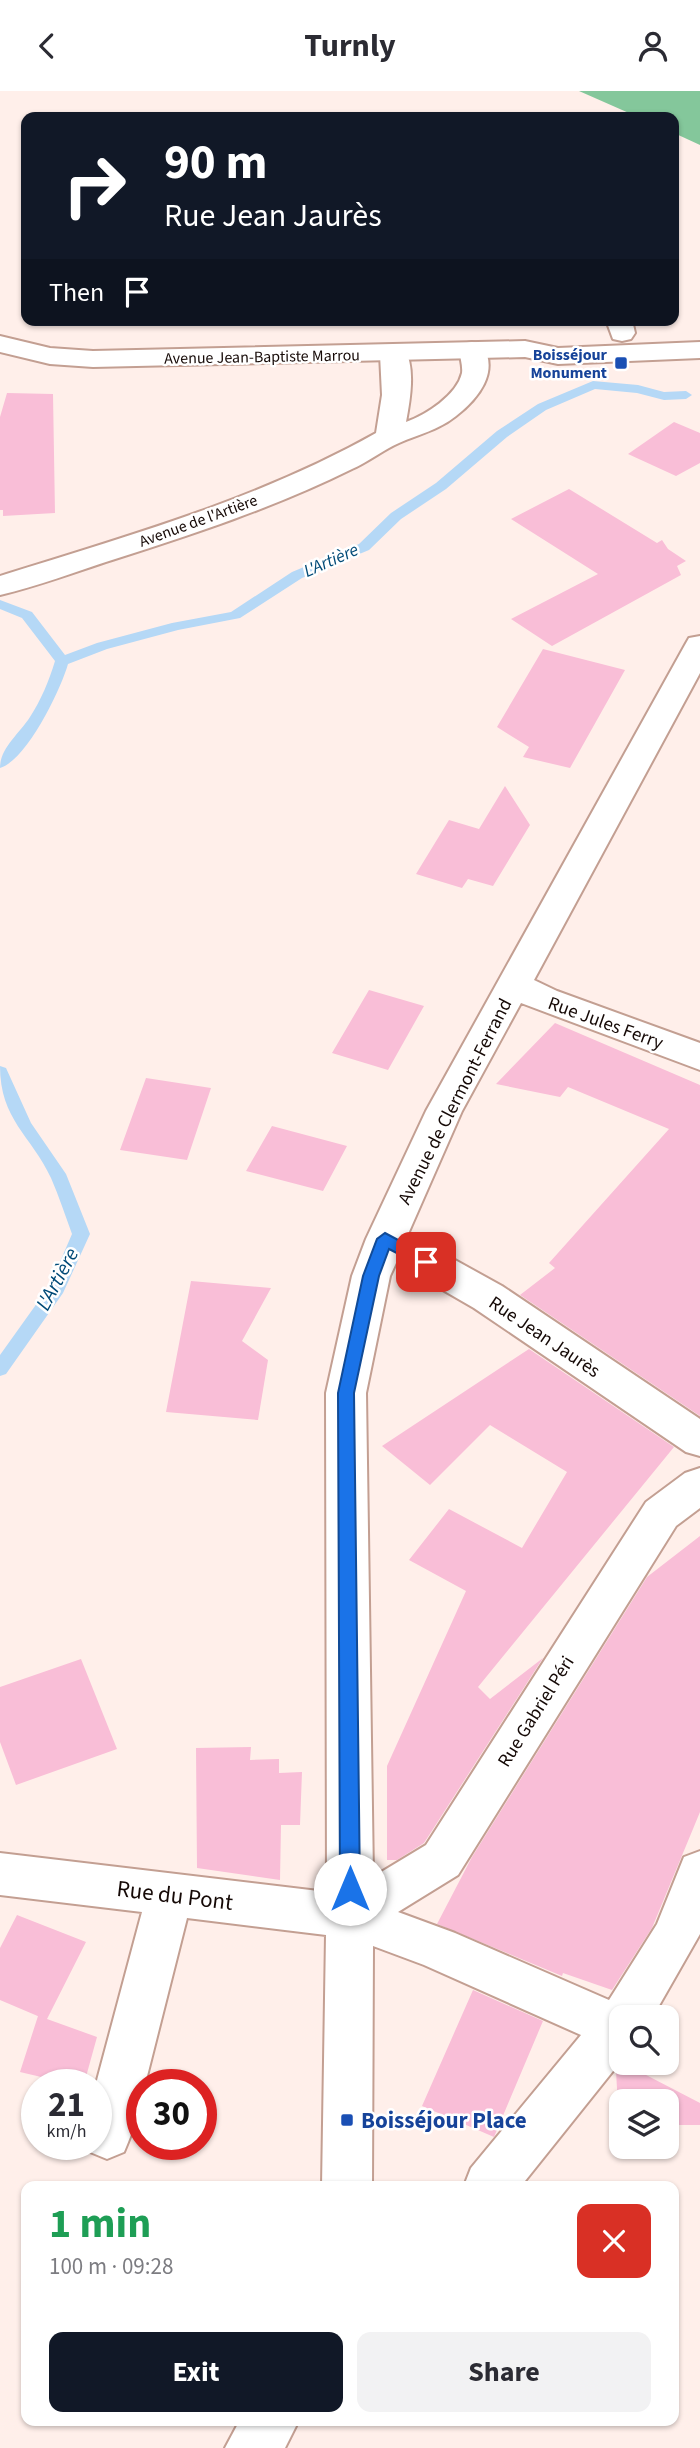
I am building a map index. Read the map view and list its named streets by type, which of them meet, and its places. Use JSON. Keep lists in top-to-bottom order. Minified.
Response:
{"streets":{"street":["Avenue Jean-Baptiste Marrou","Avenue de l'Artière","Rue Jules Ferry","Avenue de Clermont-Ferrand","Rue Jean Jaurès","Rue Gabriel Péri","Rue du Pont"]},"crossings":[["Avenue Jean-Baptiste Marrou","Avenue de l'Artière"],["Rue Jules Ferry","Avenue de Clermont-Ferrand"],["Avenue de Clermont-Ferrand","Rue Jean Jaurès"],["Avenue de Clermont-Ferrand","Rue Gabriel Péri"],["Avenue de Clermont-Ferrand","Rue du Pont"],["Rue Gabriel Péri","Rue du Pont"]],"water":["L'Artière"],"places":{"transit":["Boisséjour Monument","Boisséjour Place"]},"page":{"header":"Turnly","turn":["90 m","Rue Jean Jaurès"],"then":"Then","speed":"21 km/h","limit":"30","heading":["1 min","100 m · 09:28"],"buttons":["Exit","Share"]}}
